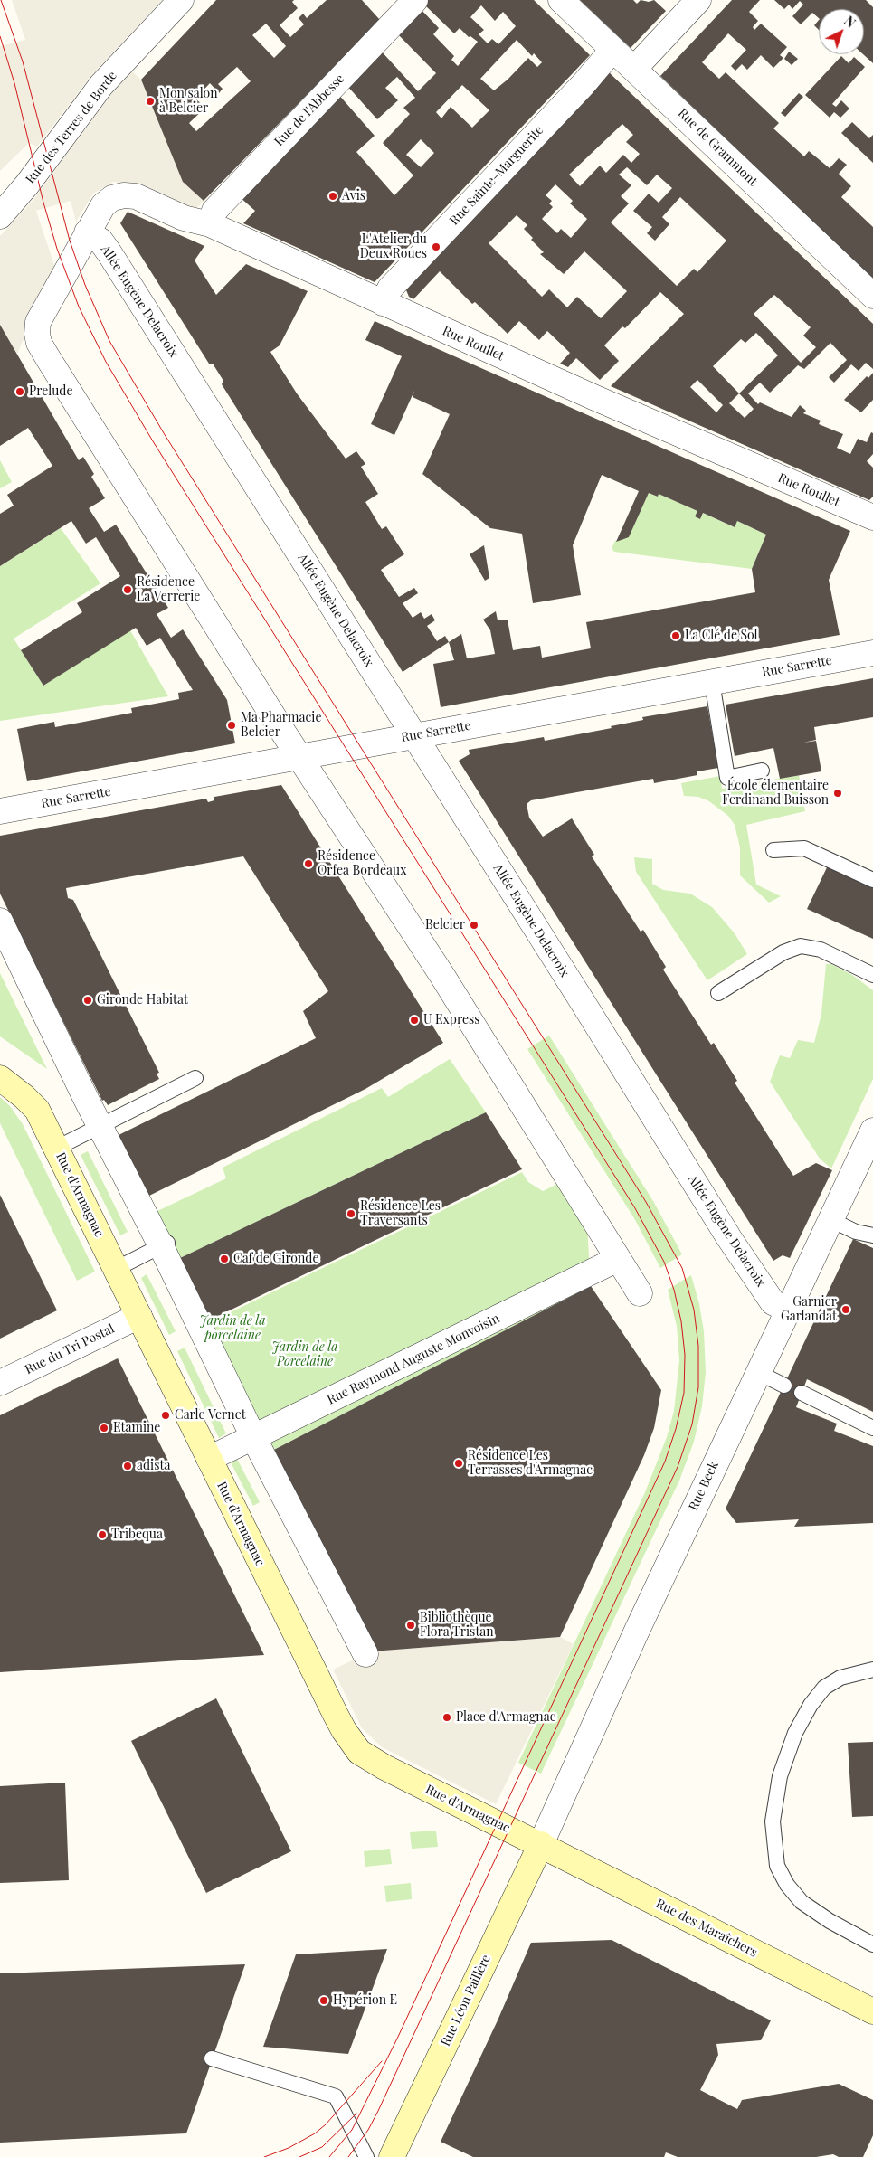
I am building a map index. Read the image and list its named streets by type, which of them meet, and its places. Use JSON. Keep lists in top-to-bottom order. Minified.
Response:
{"streets":{"main road":["Rue d'Armagnac","Rue des Maraîchers","Rue Léon Paillère"],"street":["Rue de l'Abbesse","Rue des Terres de Borde","Rue de Grammont","Rue Sainte-Marguerite","Allée Eugène Delacroix","Rue Roullet","Rue Sarrette","Rue du Tri Postal","Rue Raymond Auguste Monvoisin","Rue Beck"]},"crossings":[["Rue de l'Abbesse","Rue Roullet"],["Rue de Grammont","Rue Sainte-Marguerite"],["Rue Sainte-Marguerite","Rue Roullet"],["Allée Eugène Delacroix","Rue Roullet"],["Allée Eugène Delacroix","Rue Sarrette"],["Allée Eugène Delacroix","Rue Raymond Auguste Monvoisin"],["Allée Eugène Delacroix","Rue Beck"],["Rue d'Armagnac","Rue du Tri Postal"],["Rue d'Armagnac","Rue Raymond Auguste Monvoisin"],["Rue d'Armagnac","Rue Beck"],["Rue d'Armagnac","Rue des Maraîchers"],["Rue d'Armagnac","Rue Léon Paillère"],["Rue Beck","Rue des Maraîchers"],["Rue Beck","Rue Léon Paillère"],["Rue des Maraîchers","Rue Léon Paillère"]],"parks":["Jardin de la porcelaine","Jardin de la Porcelaine"],"places":["Mon salon à Belcier","Avis","L'Atelier du Deux Roues","Prelude","Résidence La Verrerie","La Clé de Sol","Ma Pharmacie Belcier","École élementaire Ferdinand Buisson","Résidence Orfea Bordeaux","Belcier","Gironde Habitat","U Express","Résidence Les Traversants","Caf de Gironde","Garnier Garlandat","Carle Vernet","Etamine","Résidence Les Terrasses d'Armagnac","adista","Tribequa","Bibliothèque Flora Tristan","Place d'Armagnac","Hypérion E"],"north":"top right"}
